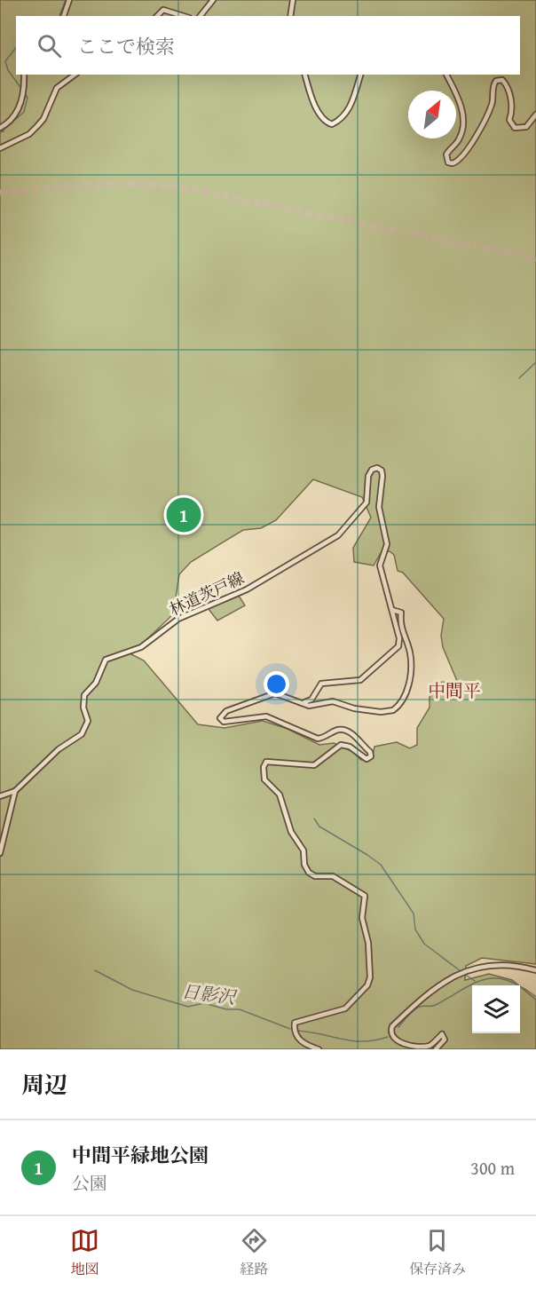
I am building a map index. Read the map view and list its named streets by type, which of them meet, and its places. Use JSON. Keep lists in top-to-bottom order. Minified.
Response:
{"streets":{"street":["林道茨戸線"]},"districts":["中間平"],"water":["日影沢"],"north":"top right","page":{"search":"ここで検索","pins":"1","heading":"周辺","list":[{"mark":"1","name":"中間平緑地公園","note":"公園","value":"300 m"}],"nav":["地図","経路","保存済み"]}}
